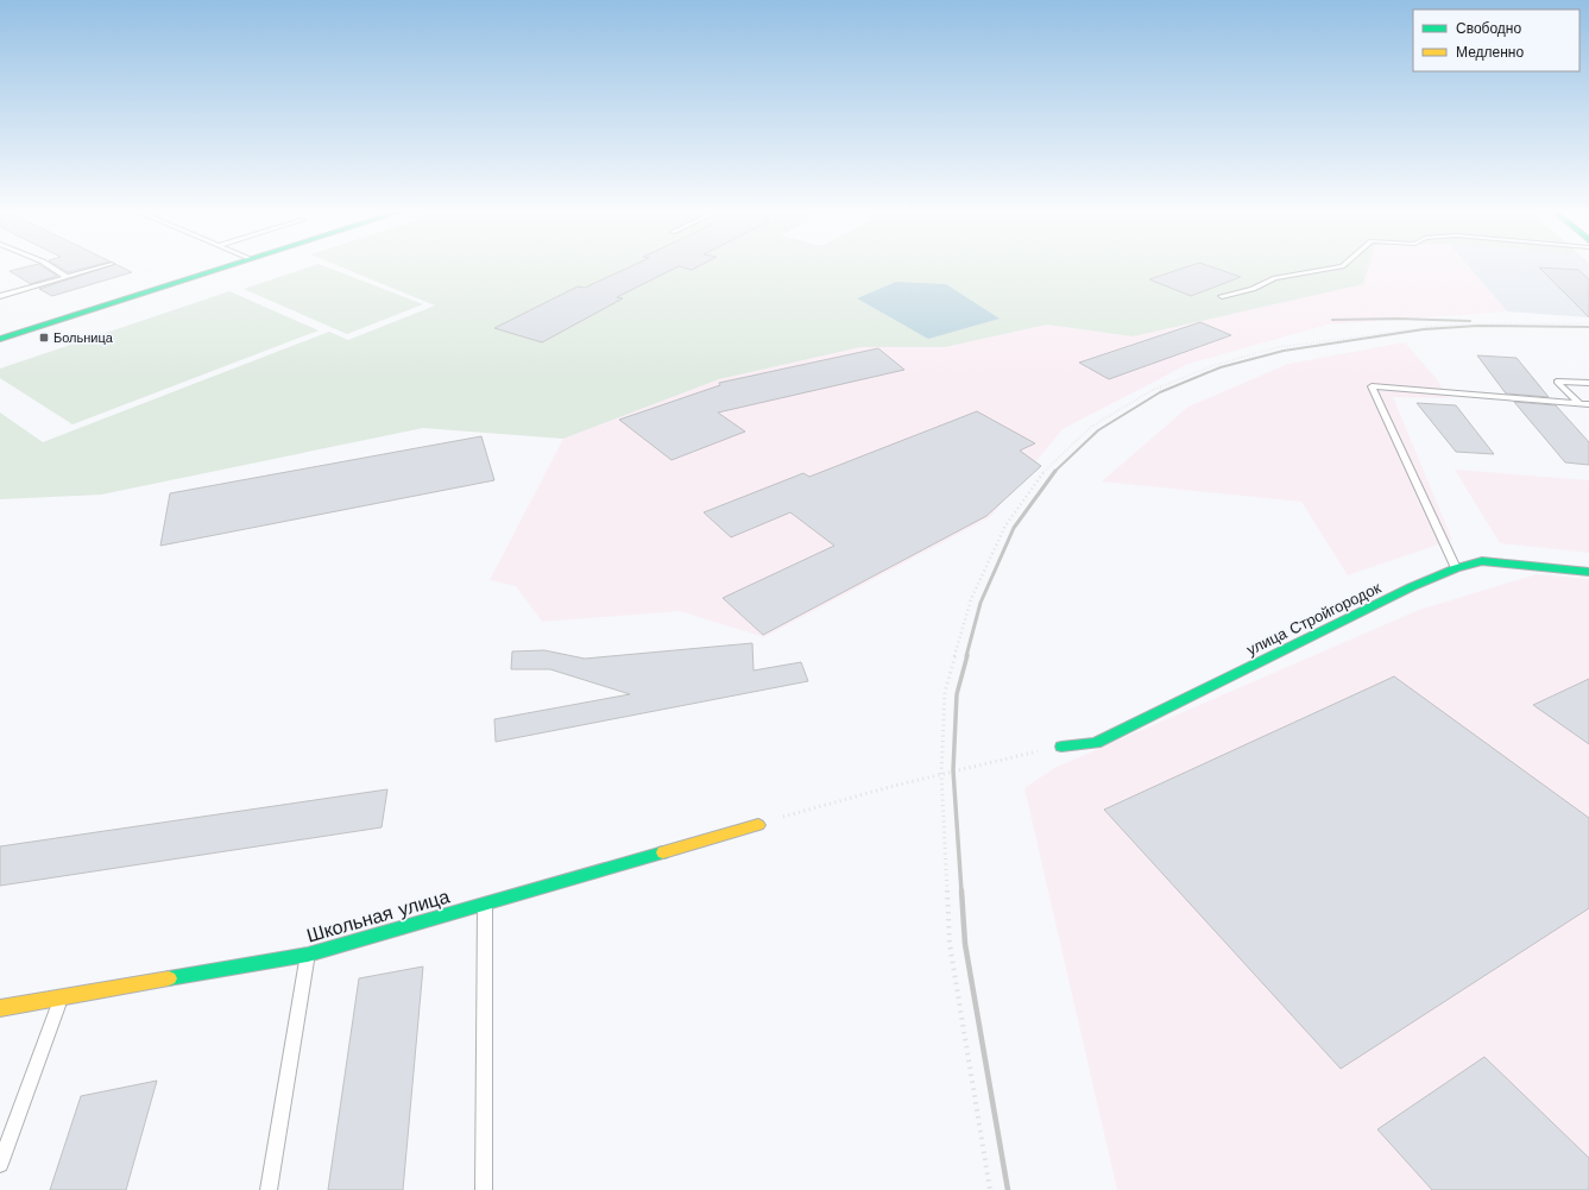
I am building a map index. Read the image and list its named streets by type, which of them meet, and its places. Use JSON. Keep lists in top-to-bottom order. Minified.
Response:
{"streets":{"street":["улица Стройгородок","Школьная улица"]},"places":{"transit":["Больница"]},"legend":["Свободно","Медленно"]}
